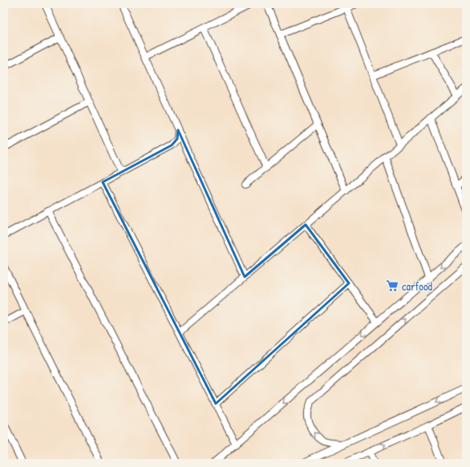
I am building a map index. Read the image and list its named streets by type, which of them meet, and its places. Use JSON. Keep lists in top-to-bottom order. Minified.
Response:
{"places":{"supermarket":["carfood"]}}
